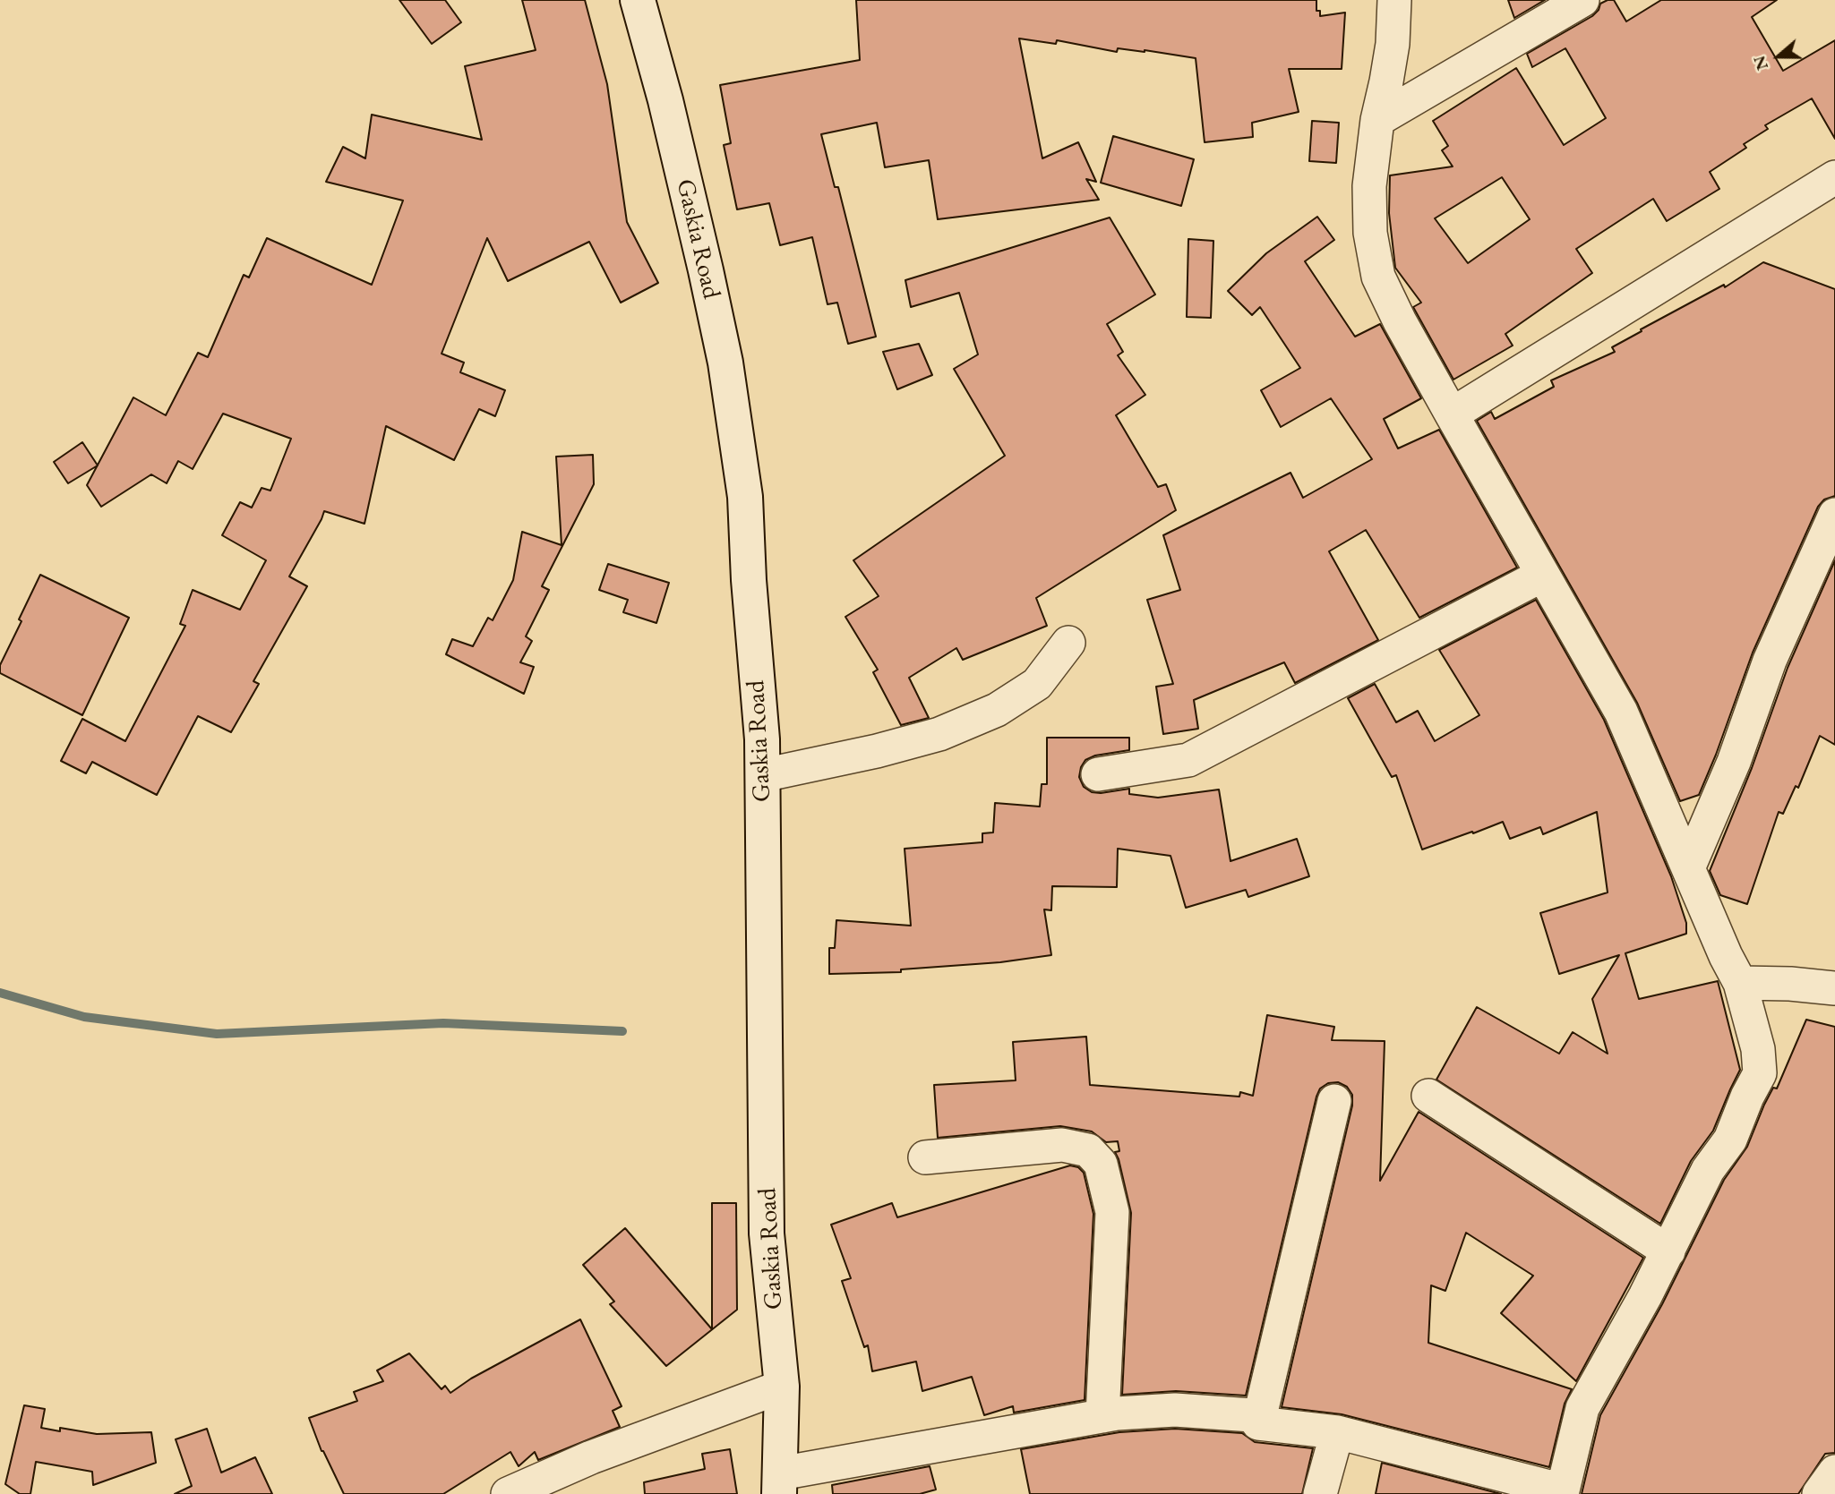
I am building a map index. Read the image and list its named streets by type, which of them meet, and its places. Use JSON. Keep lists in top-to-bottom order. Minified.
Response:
{"streets":{"main road":["Gaskia Road"]},"north":"left"}
